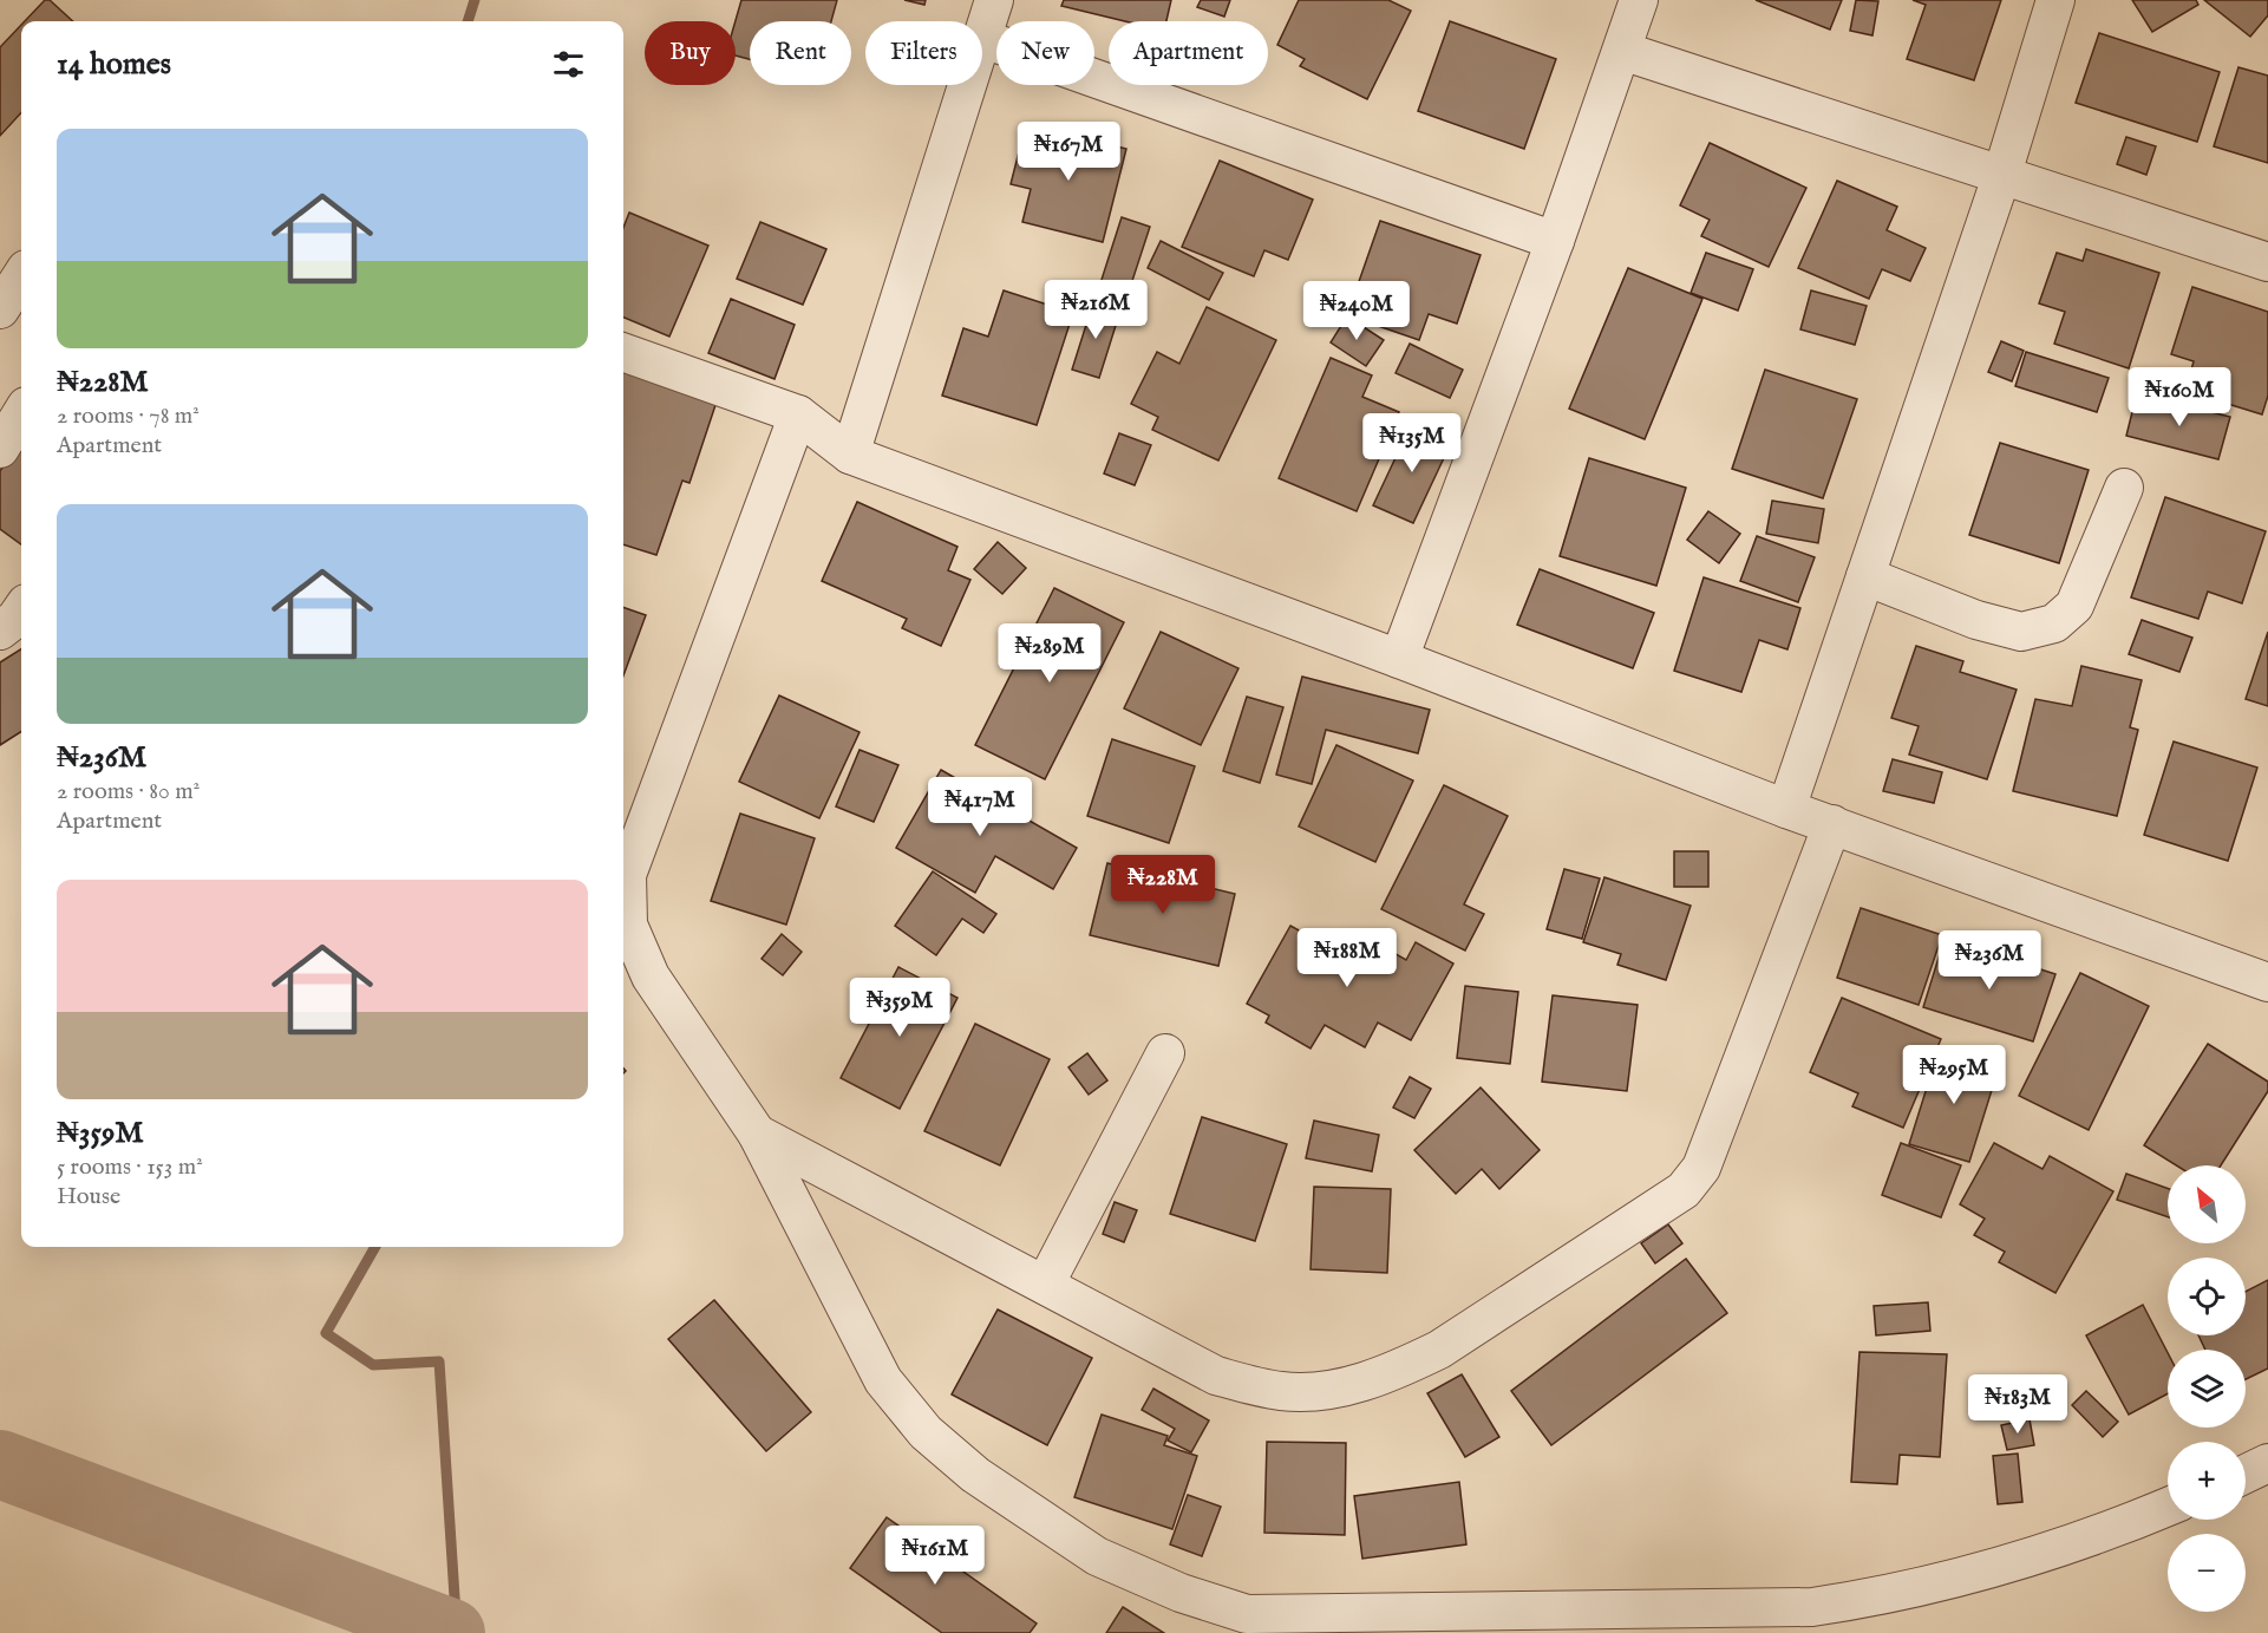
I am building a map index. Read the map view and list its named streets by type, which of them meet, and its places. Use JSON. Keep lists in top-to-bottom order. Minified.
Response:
{"north":"top left","page":{"chip":["Buy","Rent","Filters","New","Apartment"],"heading":"14 homes","list":[{"name":"₦228M","note":"2 rooms · 78 m² · Apartment"},{"name":"₦236M","note":"2 rooms · 80 m² · Apartment"},{"name":"₦359M","note":"5 rooms · 153 m² · House"}],"price":["₦167M","₦216M","₦240M","₦160M","₦135M","₦289M","₦417M","₦228M","₦188M","₦236M","₦359M","₦295M","₦183M","₦161M"],"map_buttons":["+","−"]}}
